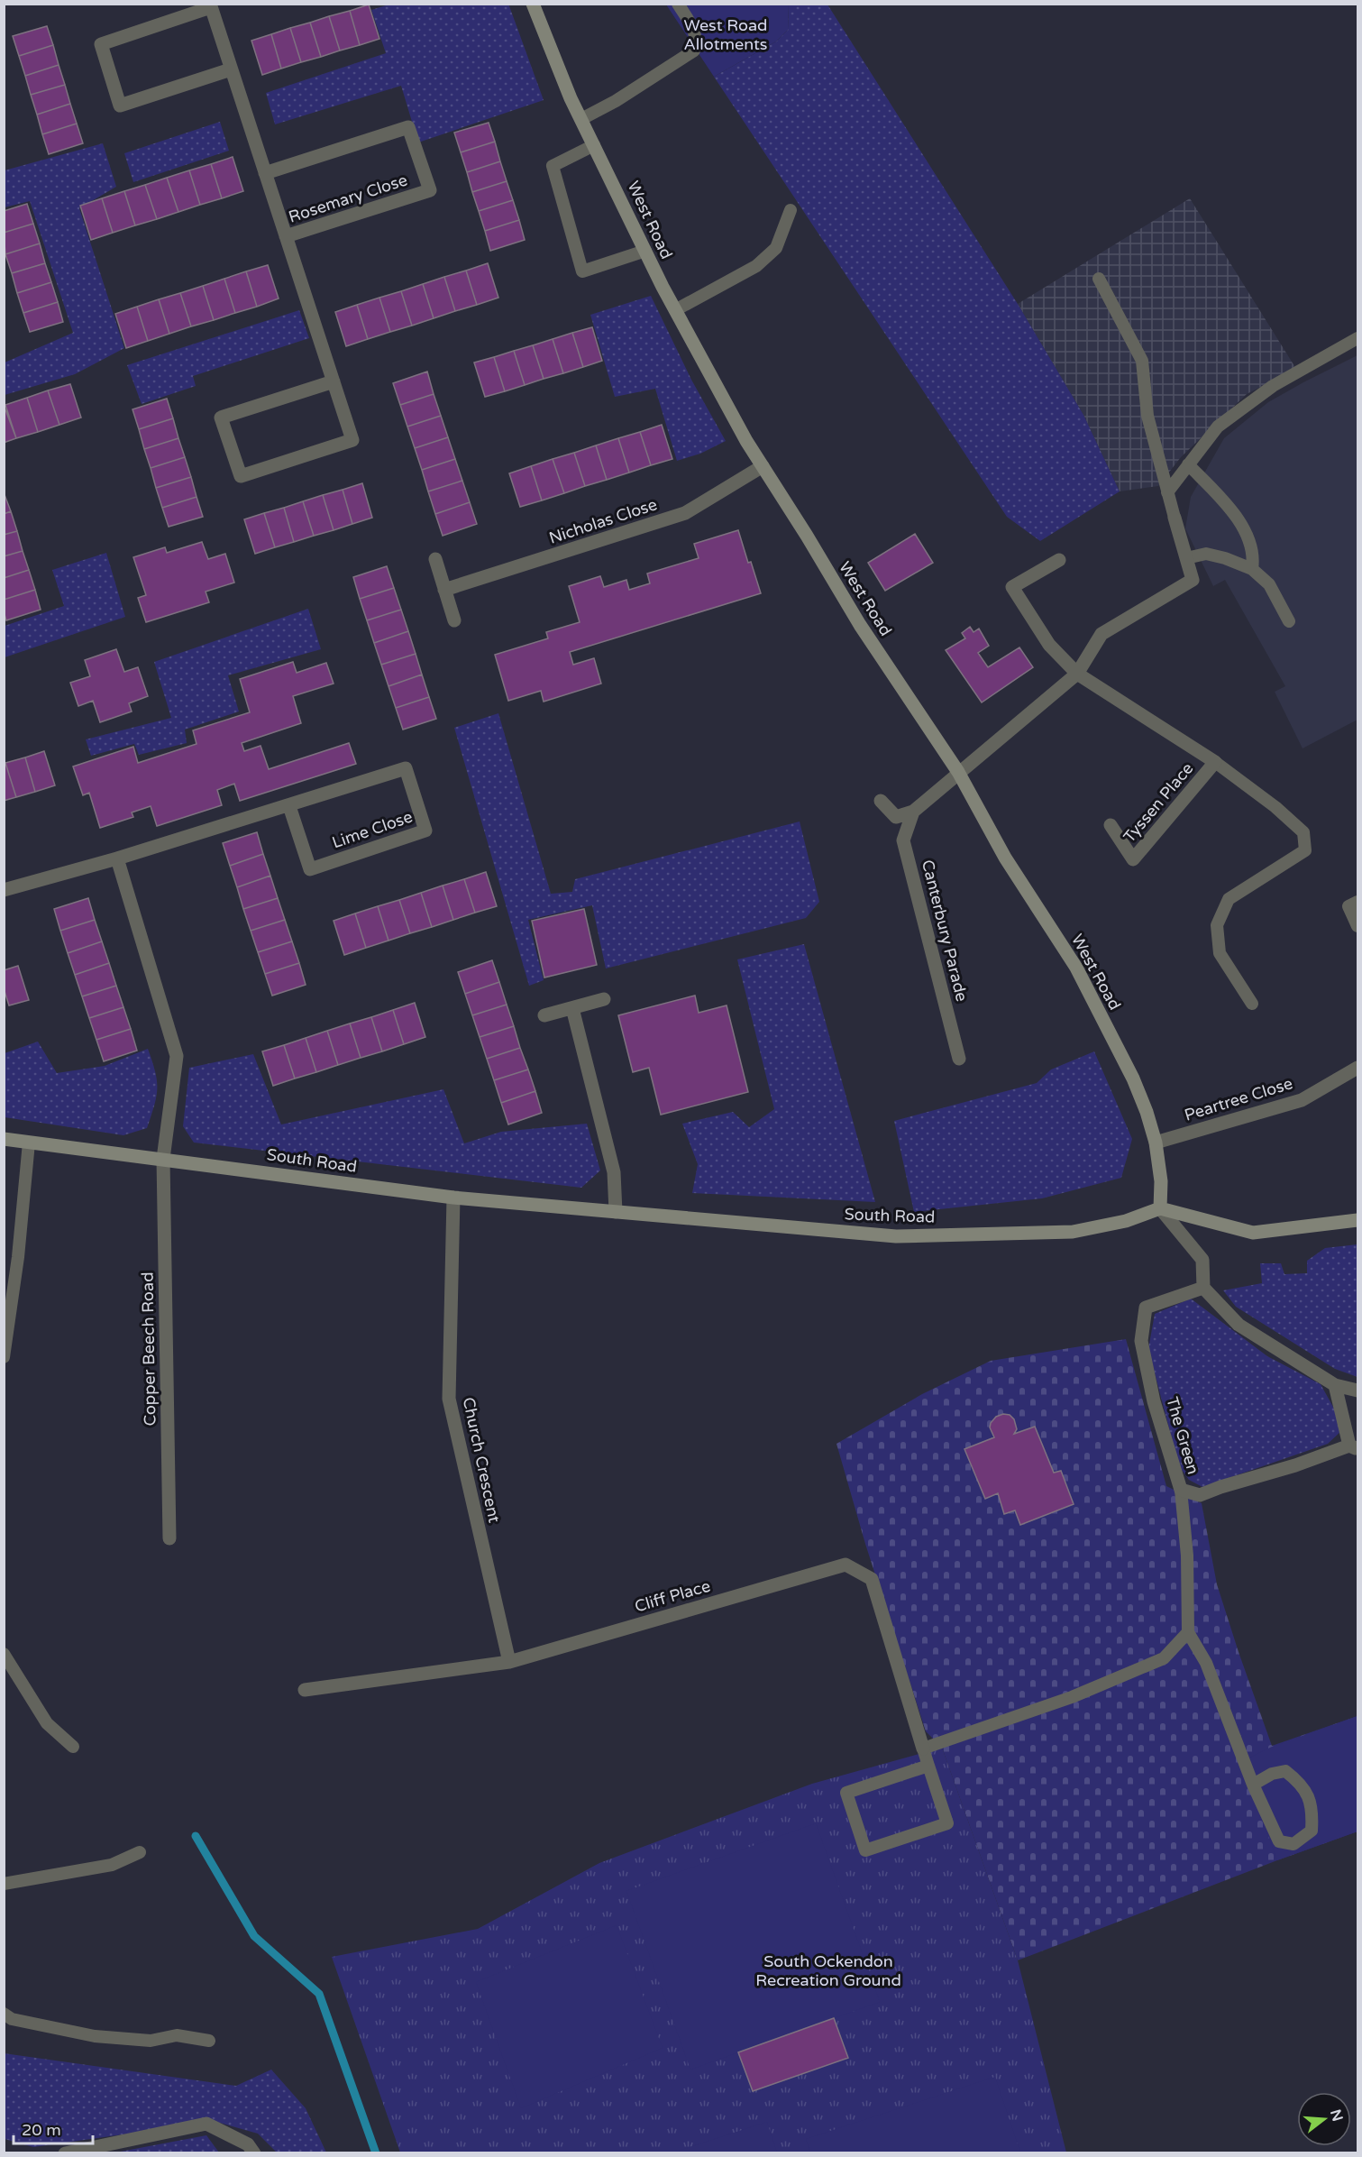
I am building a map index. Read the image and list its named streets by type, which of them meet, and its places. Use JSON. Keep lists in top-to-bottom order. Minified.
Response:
{"streets":{"street":["Rosemary Close","West Road","Nicholas Close","Tyssen Place","Lime Close","Canterbury Parade","Peartree Close","South Road","Copper Beech Road","The Green","Church Crescent","Cliff Place"]},"crossings":[["West Road","Nicholas Close"],["West Road","Canterbury Parade"],["West Road","Peartree Close"],["West Road","South Road"],["South Road","Copper Beech Road"],["South Road","Church Crescent"],["Church Crescent","Cliff Place"]],"parks":["West Road Allotments","South Ockendon Recreation Ground"],"scale_bar":"20 m","north":"right"}
